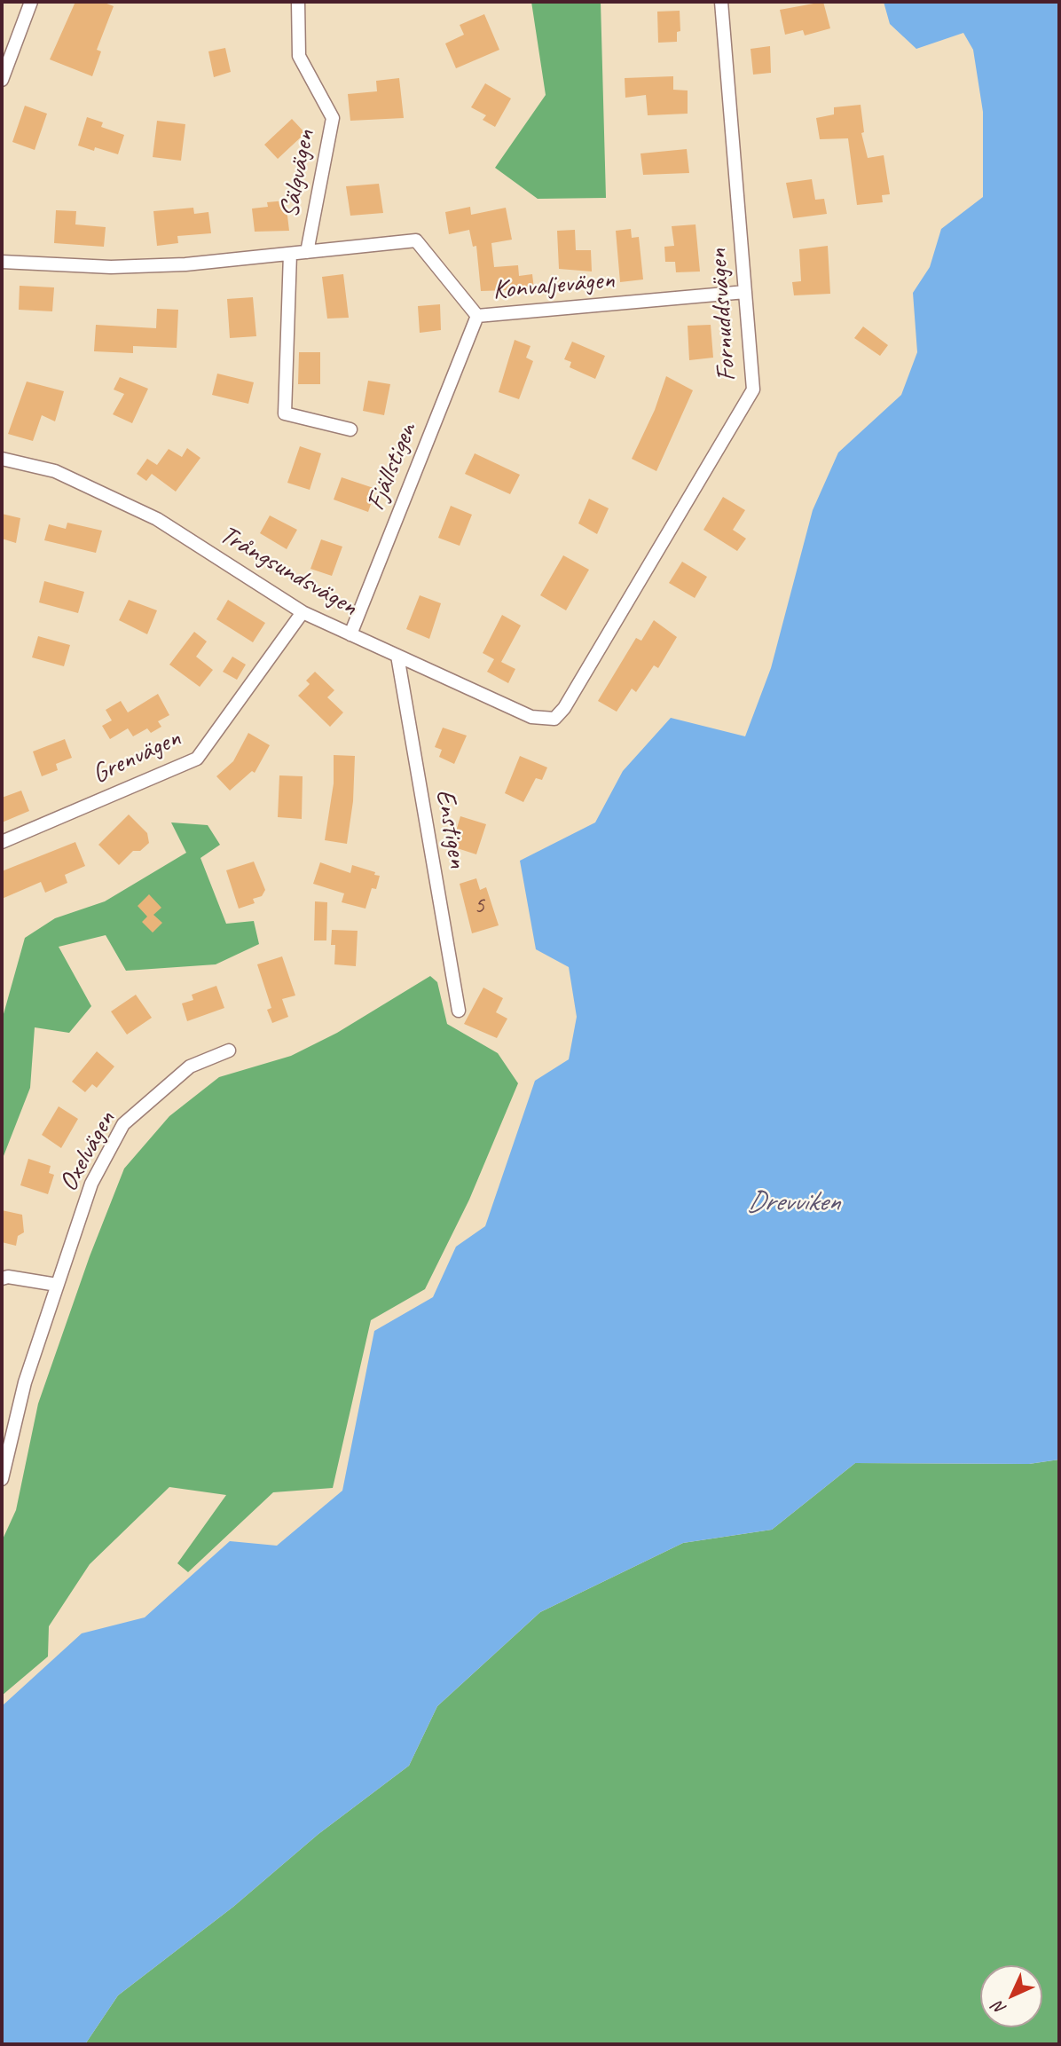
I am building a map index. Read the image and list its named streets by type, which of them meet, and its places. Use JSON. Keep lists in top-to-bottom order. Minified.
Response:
{"streets":{"street":["Sälgvägen","Konvaljevägen","Fornuddsvägen","Fjällstigen","Trångsundsvägen","Grenvägen","Enstigen","Oxelvägen"]},"crossings":[["Sälgvägen","Konvaljevägen"],["Konvaljevägen","Fornuddsvägen"],["Konvaljevägen","Fjällstigen"],["Fornuddsvägen","Trångsundsvägen"],["Fjällstigen","Trångsundsvägen"],["Trångsundsvägen","Grenvägen"],["Trångsundsvägen","Enstigen"]],"water":["Drevviken"],"house_numbers":["5"],"north":"bottom left"}
